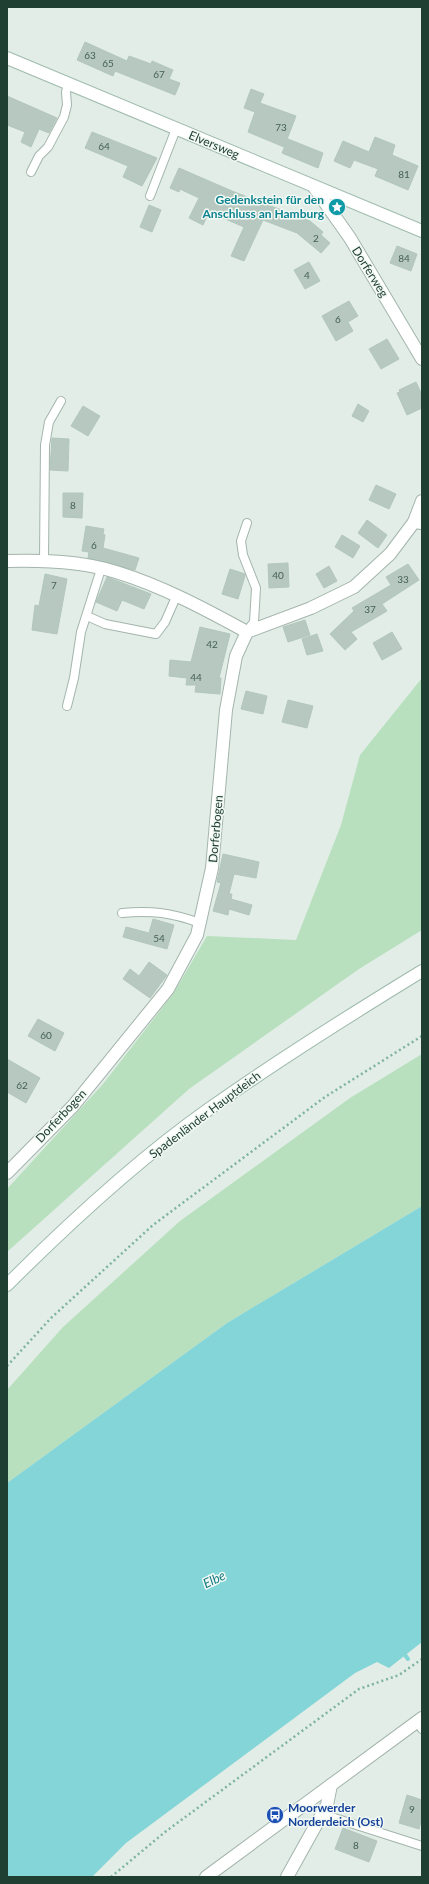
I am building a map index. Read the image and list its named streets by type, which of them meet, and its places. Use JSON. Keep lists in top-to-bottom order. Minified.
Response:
{"streets":{"street":["Elversweg","Dorferweg","Dorferbogen","Spadenländer Hauptdeich"]},"crossings":[["Elversweg","Dorferweg"]],"water":["Elbe"],"places":{"place":["Gedenkstein für den Anschluss an Hamburg"],"bus stop":["Moorwerder Norderdeich (Ost)"]},"house_numbers":["63","65","67","73","64","81","2","84","4","6","8","6","40","33","7","37","42","44","54","60","62","9","8"]}
